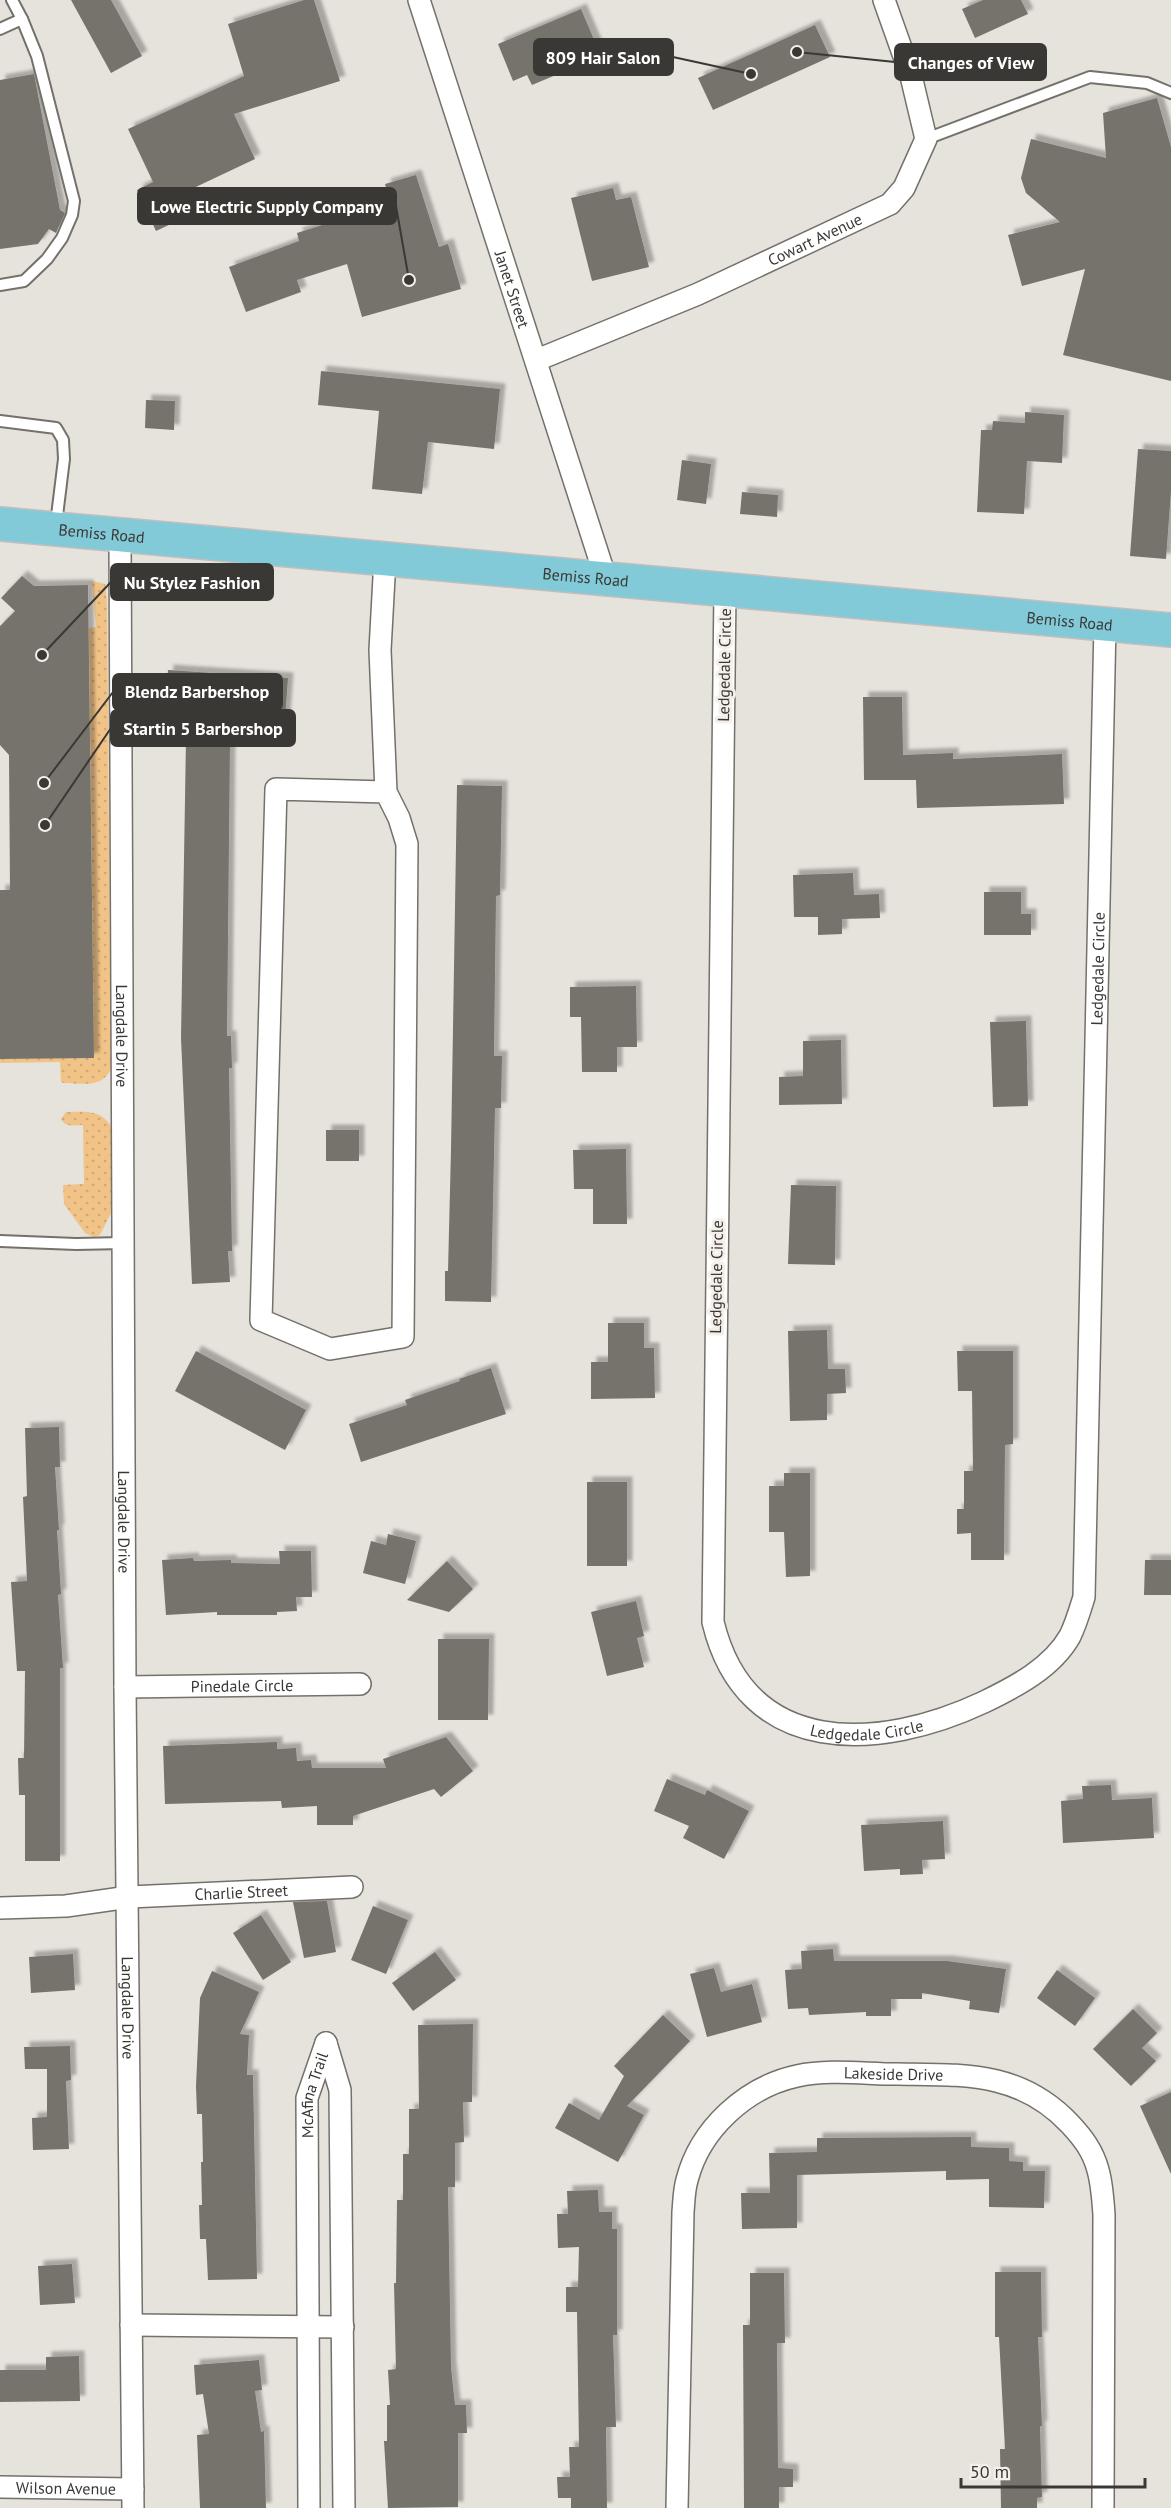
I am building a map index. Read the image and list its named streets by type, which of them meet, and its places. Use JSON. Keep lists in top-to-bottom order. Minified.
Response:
{"streets":{"main road":["Bemiss Road"],"street":["Cowart Avenue","Janet Street","Ledgedale Circle","Langdale Drive","Pinedale Circle","Charlie Street","Lakeside Drive","McAfina Trail","Wilson Avenue"]},"crossings":[["Cowart Avenue","Janet Street"],["Janet Street","Bemiss Road"],["Bemiss Road","Ledgedale Circle"],["Bemiss Road","Langdale Drive"],["Langdale Drive","Pinedale Circle"],["Langdale Drive","Charlie Street"],["Langdale Drive","Wilson Avenue"]],"places":["Changes of View","809 Hair Salon","Lowe Electric Supply Company","Nu Stylez Fashion","Blendz Barbershop","Startin 5 Barbershop"],"scale_bar":"50 m"}
